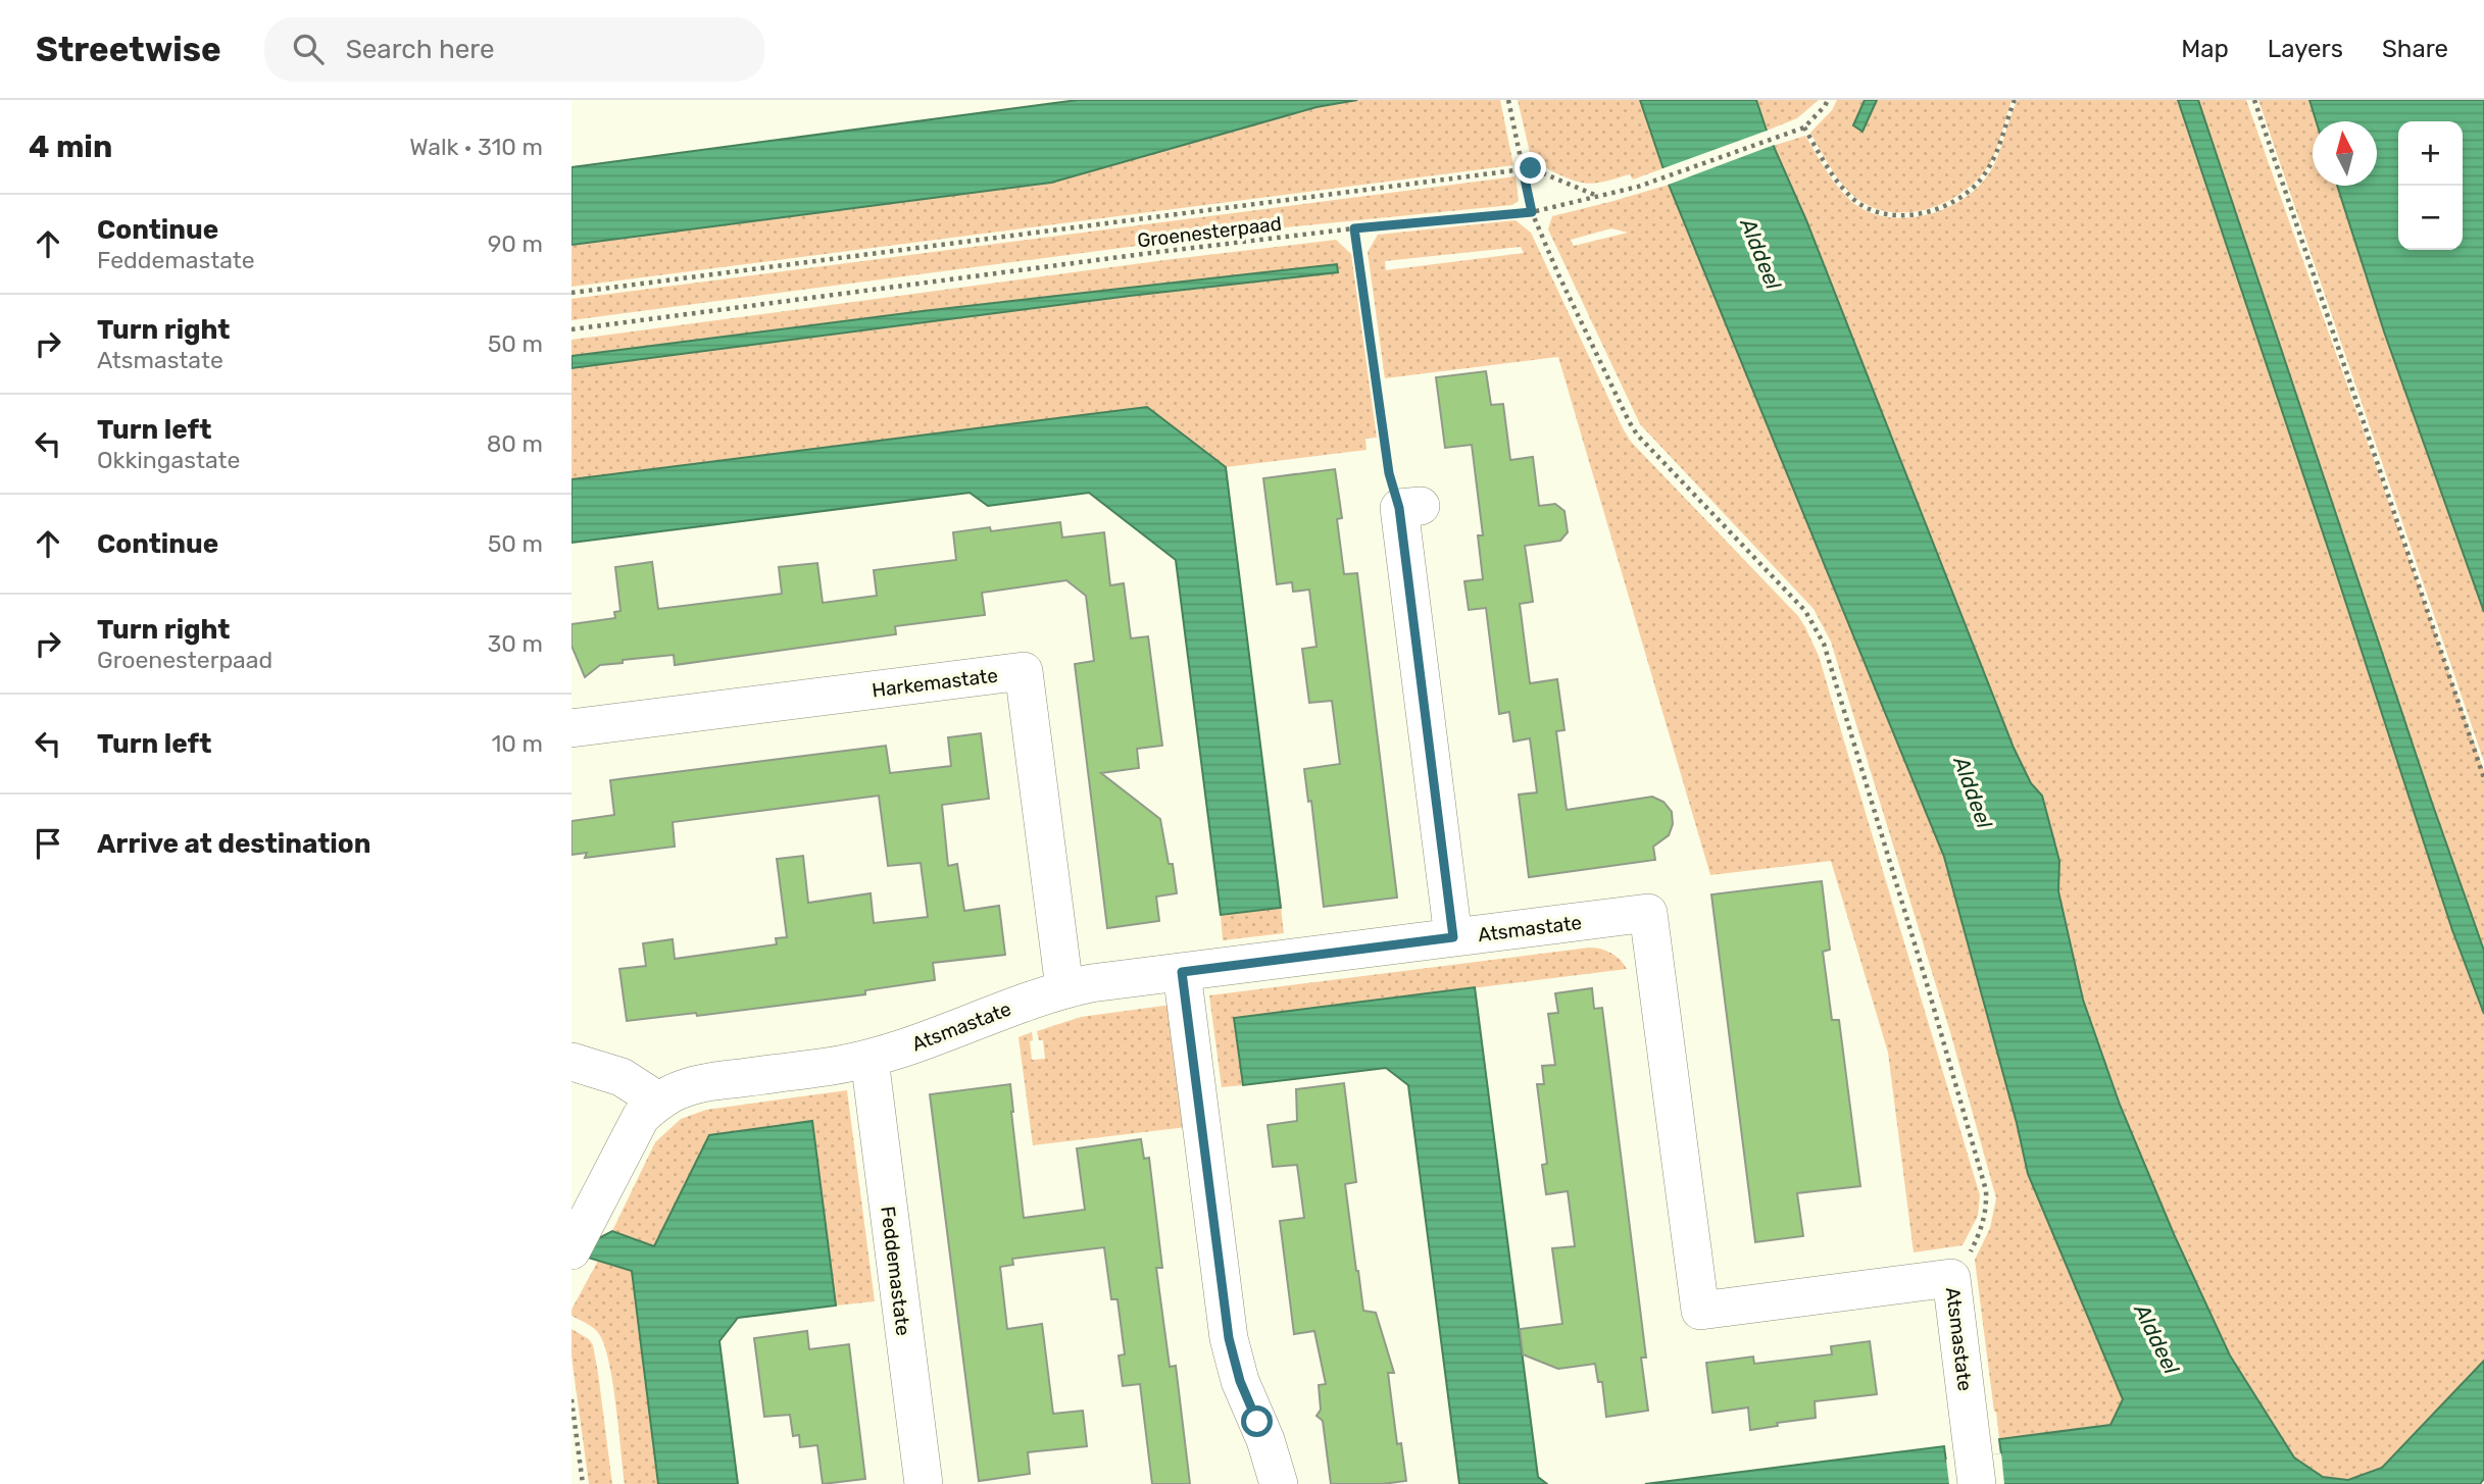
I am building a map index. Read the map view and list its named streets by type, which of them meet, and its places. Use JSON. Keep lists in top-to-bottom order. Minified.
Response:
{"streets":{"street":["Harkemastate","Atsmastate","Feddemastate"],"path":["Groenesterpaad"]},"crossings":[["Harkemastate","Atsmastate"],["Atsmastate","Feddemastate"]],"water":["Alddeel"],"north":"top","page":{"header":"Streetwise","search":"Search here","nav":["Map","Layers","Share"],"heading":["4 min","Walk · 310 m"],"map_buttons":["+","−"],"list":[["Continue","Feddemastate","90 m"],["Turn right","Atsmastate","50 m"],["Turn left","Okkingastate","80 m"],["Continue","50 m"],["Turn right","Groenesterpaad","30 m"],["Turn left","10 m"],"Arrive at destination"]}}
